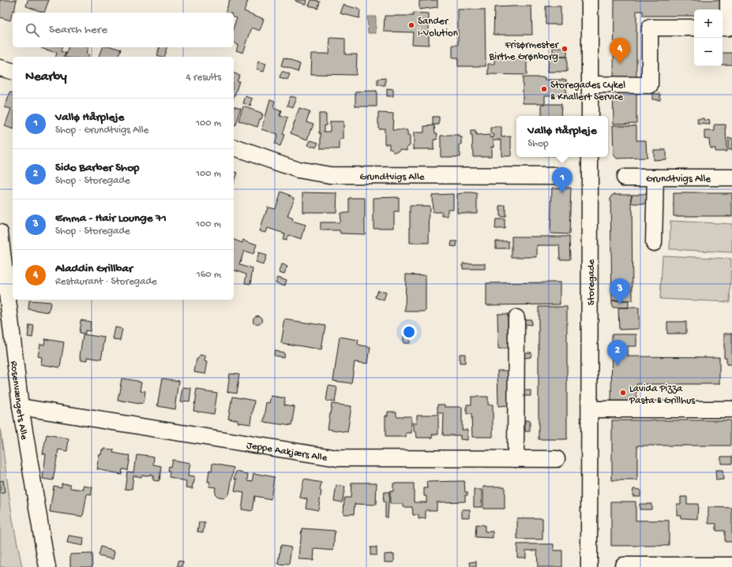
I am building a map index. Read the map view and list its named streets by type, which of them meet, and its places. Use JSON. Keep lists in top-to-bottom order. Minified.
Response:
{"streets":{"street":["Grundtvigs Alle","Storegade","Rosenvængets Alle","Jeppe Aakjærs Alle"]},"crossings":[["Rosenvængets Alle","Jeppe Aakjærs Alle"]],"places":["Sander i-Volution","Frisørmester Birthe Grønborg","Storegades Cykel & Knallert Service","Lavida Pizza Pasta & Grillhus"],"page":{"map_buttons":["+","−"],"search":"Search here","pins":["4","1","3","2"],"heading":["Nearby","4 results"],"list":[{"mark":"1","name":"Vallø Hårpleje","note":"Shop · Grundtvigs Alle","value":"100 m"},{"mark":"2","name":"Sido Barber Shop","note":"Shop · Storegade","value":"100 m"},{"mark":"3","name":"Emma - Hair Lounge 71","note":"Shop · Storegade","value":"100 m"},{"mark":"4","name":"Aladdin Grillbar","note":"Restaurant · Storegade","value":"160 m"}],"popup":["Vallø Hårpleje","Shop"]}}
